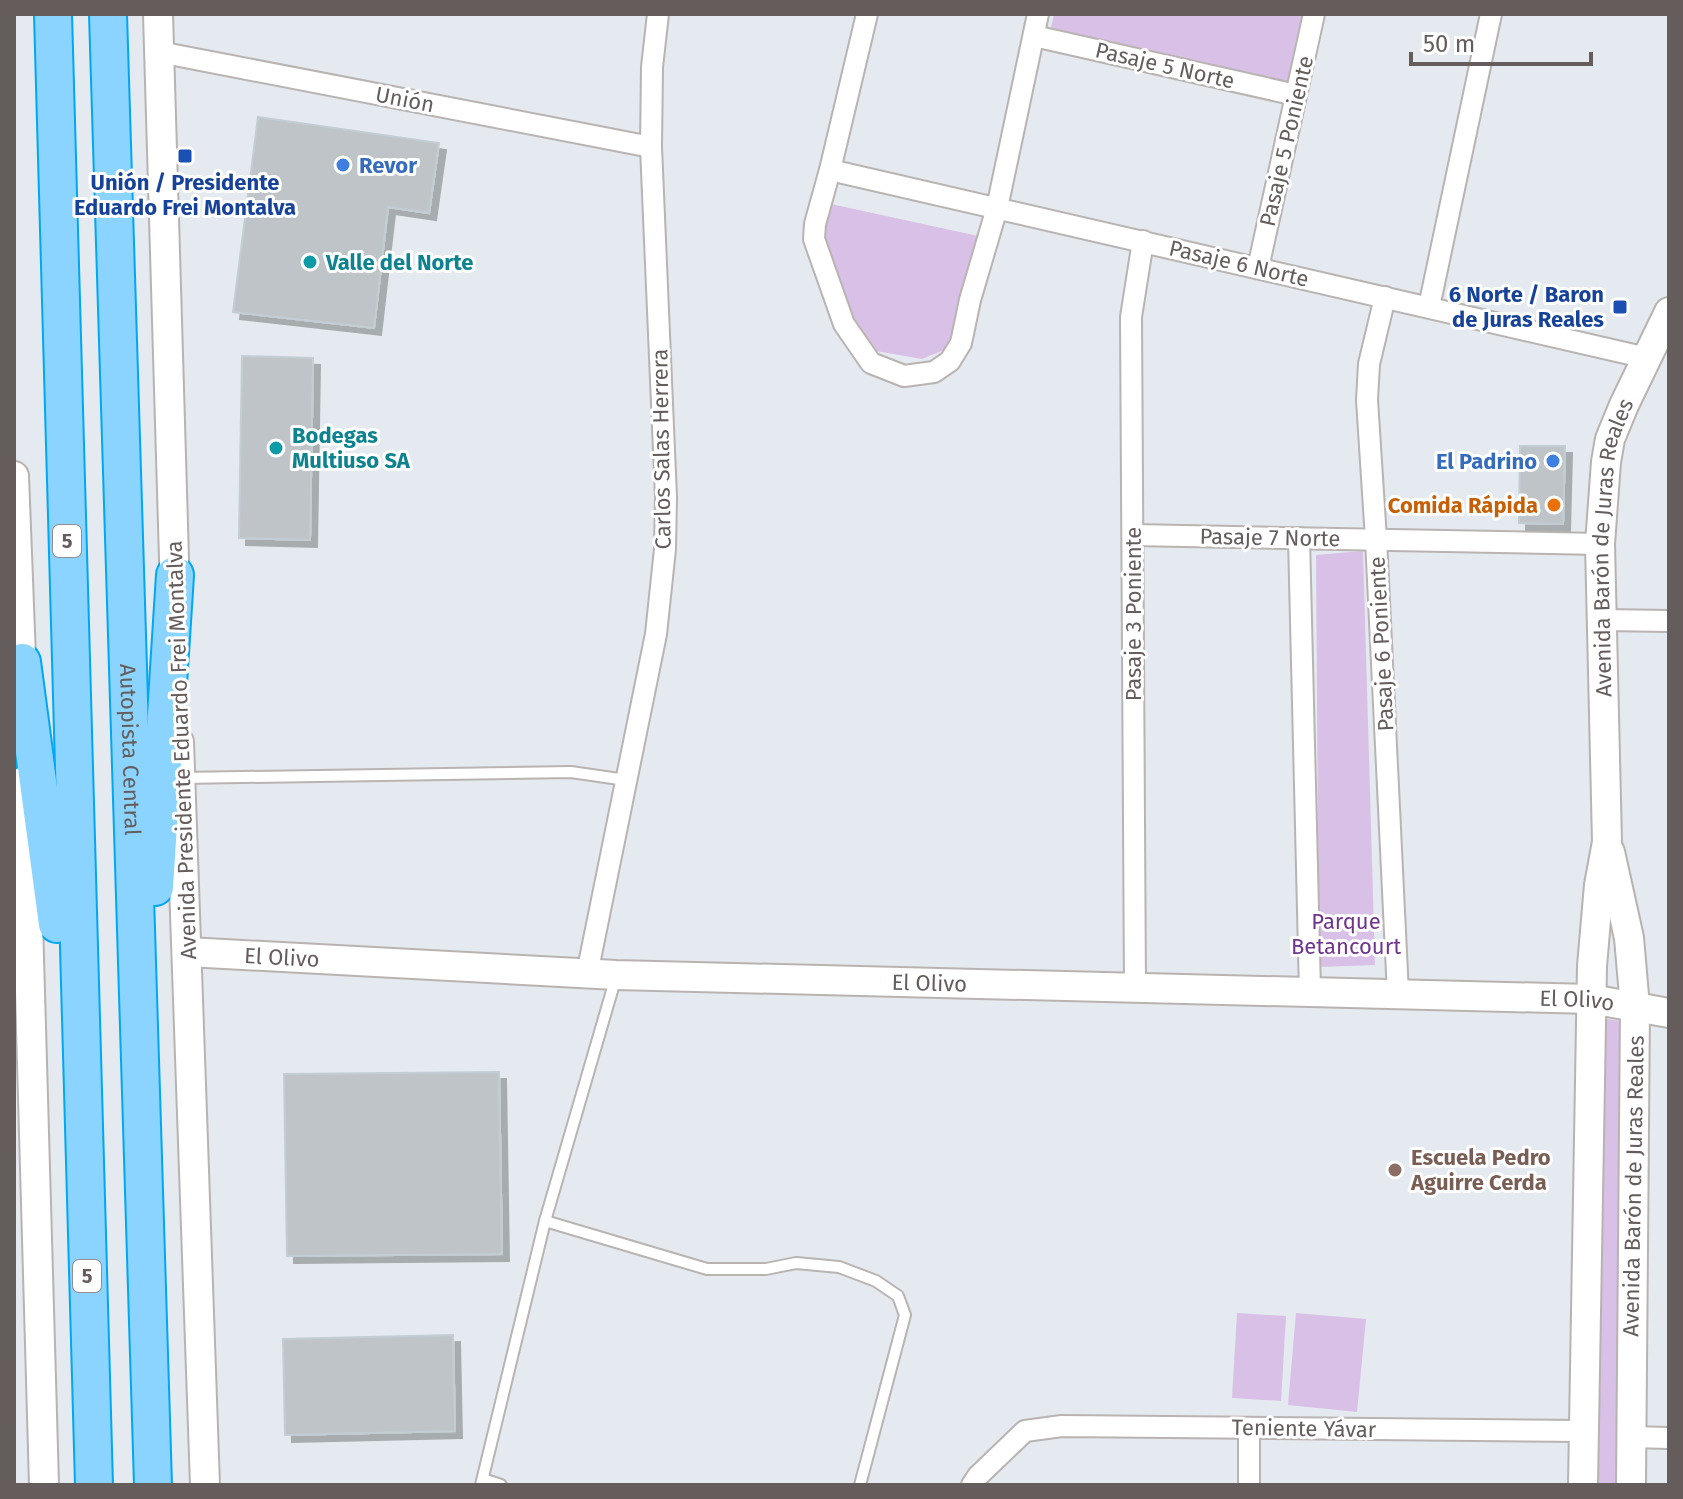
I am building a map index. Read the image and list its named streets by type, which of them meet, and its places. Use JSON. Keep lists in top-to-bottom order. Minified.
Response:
{"streets":{"highway":["5","Autopista Central"],"street":["Pasaje 5 Norte","Unión","Pasaje 5 Poniente","Pasaje 6 Norte","Carlos Salas Herrera","Pasaje 7 Norte","Avenida Barón de Juras Reales","Pasaje 3 Poniente","Pasaje 6 Poniente","Avenida Presidente Eduardo Frei Montalva","El Olivo","Teniente Yávar"]},"crossings":[["Pasaje 5 Norte","Pasaje 5 Poniente"],["Unión","Carlos Salas Herrera"],["Unión","Avenida Presidente Eduardo Frei Montalva"],["Pasaje 5 Poniente","Pasaje 6 Norte"],["Pasaje 6 Norte","Avenida Barón de Juras Reales"],["Pasaje 6 Norte","Pasaje 3 Poniente"],["Pasaje 6 Norte","Pasaje 6 Poniente"],["Carlos Salas Herrera","El Olivo"],["Pasaje 7 Norte","Avenida Barón de Juras Reales"],["Pasaje 7 Norte","Pasaje 3 Poniente"],["Pasaje 7 Norte","Pasaje 6 Poniente"],["Avenida Barón de Juras Reales","El Olivo"],["Avenida Barón de Juras Reales","Teniente Yávar"],["Pasaje 3 Poniente","El Olivo"],["Pasaje 6 Poniente","El Olivo"],["Avenida Presidente Eduardo Frei Montalva","El Olivo"]],"parks":["Parque Betancourt"],"places":{"transit":["Unión / Presidente Eduardo Frei Montalva","6 Norte / Baron de Juras Reales"],"other":["Revor","Valle del Norte","Bodegas Multiuso SA","El Padrino","Comida Rápida","Escuela Pedro Aguirre Cerda"]},"scale_bar":"50 m"}
